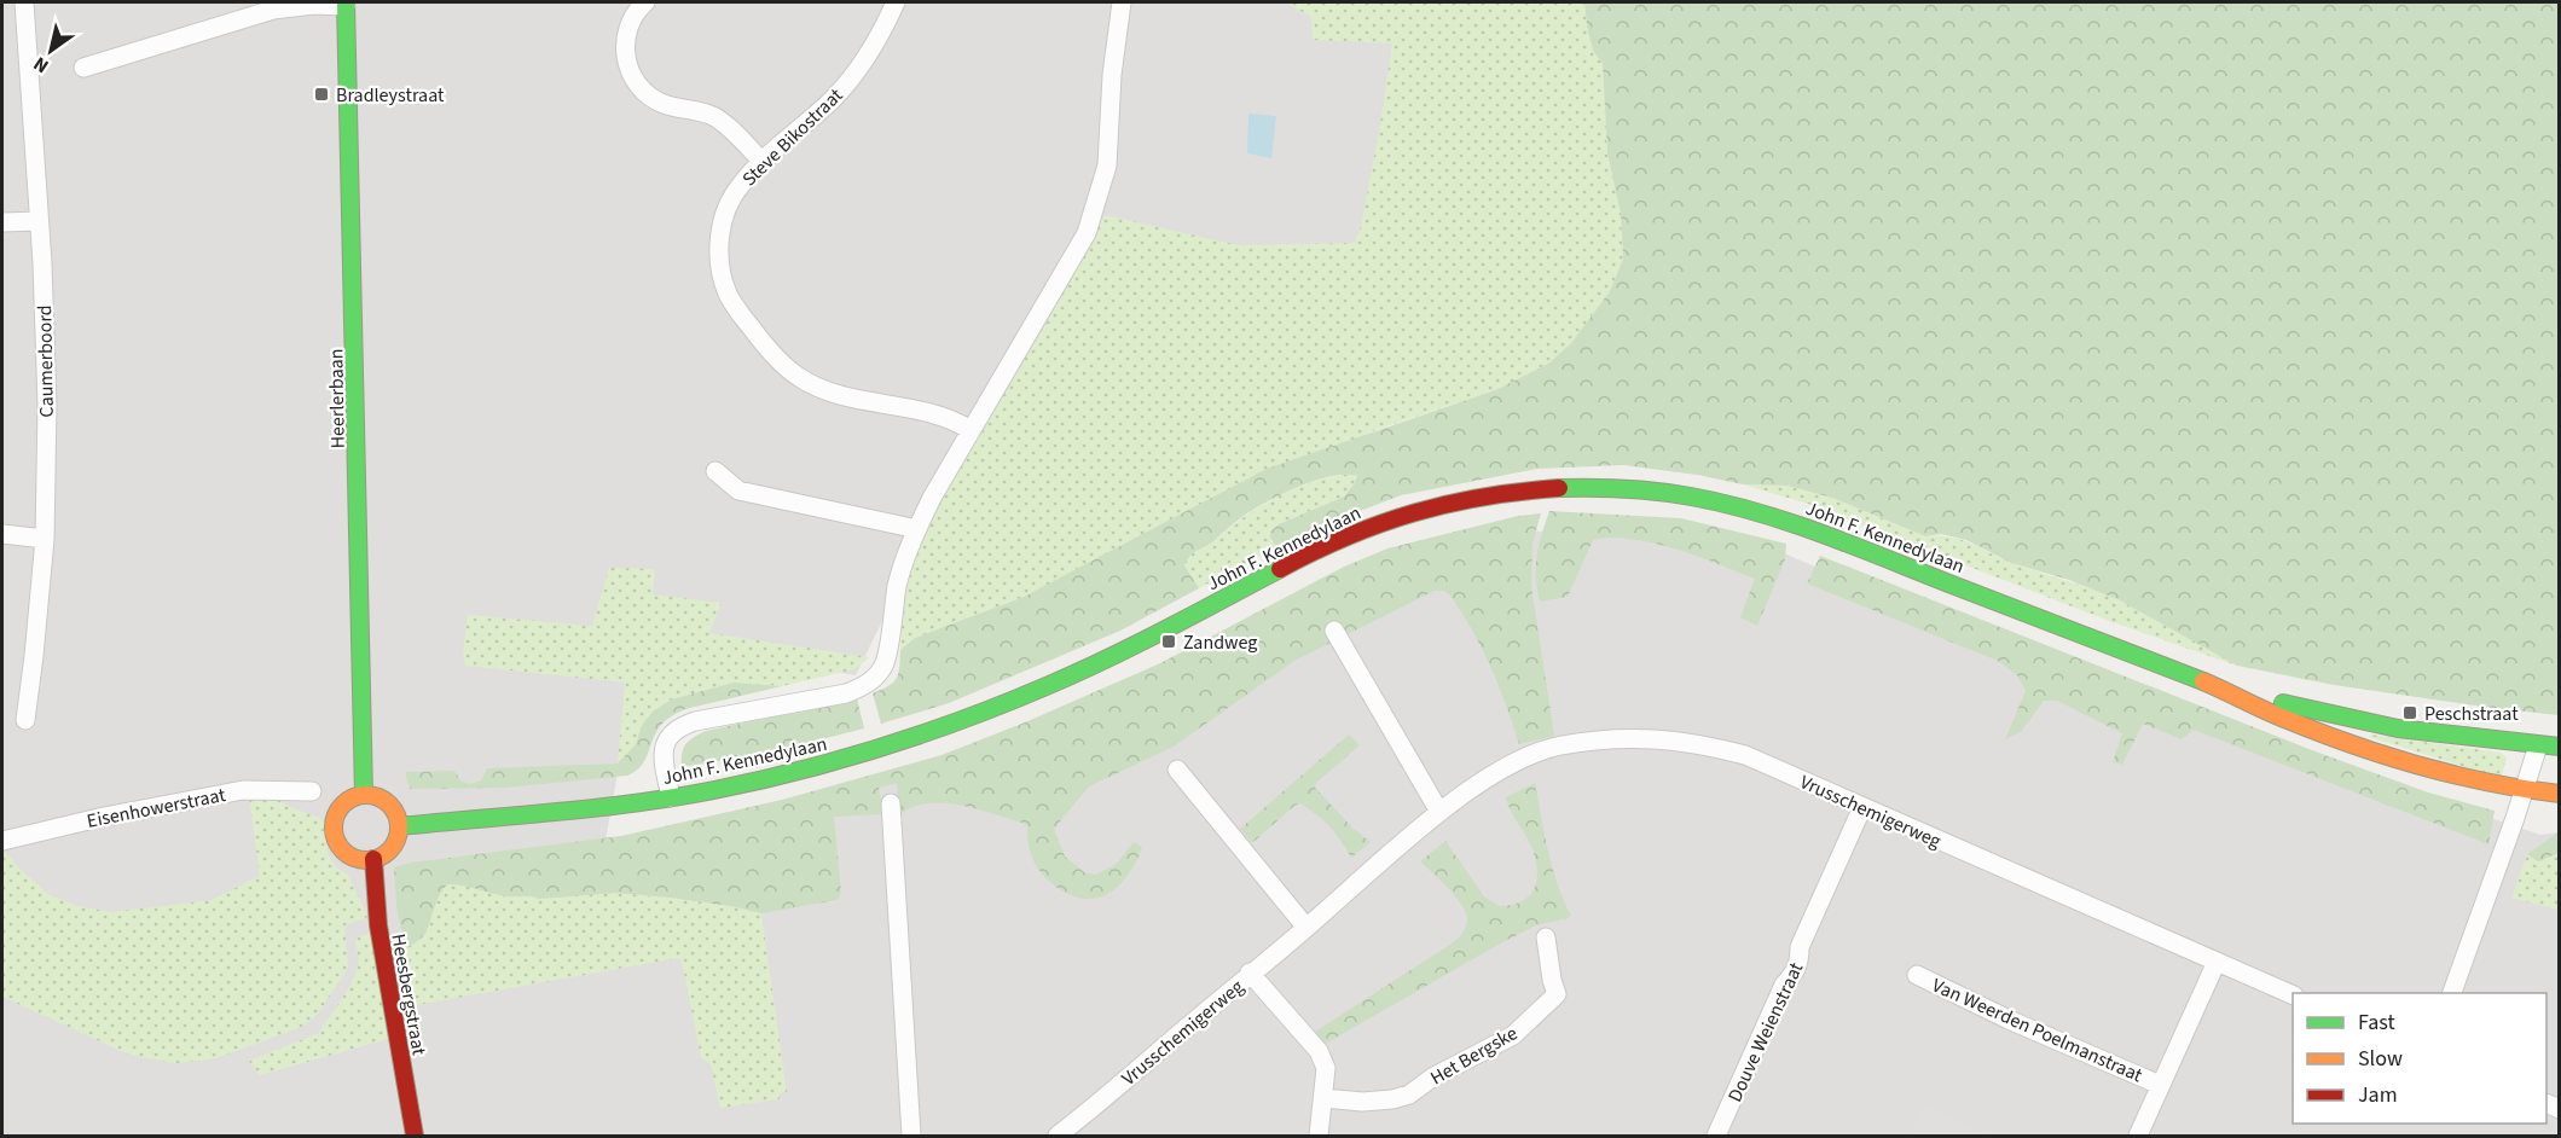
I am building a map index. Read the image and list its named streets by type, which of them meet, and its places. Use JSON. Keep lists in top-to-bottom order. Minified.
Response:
{"streets":{"street":["Steve Bikostraat","Caumerboord","Heerlerbaan","John F. Kennedylaan","Eisenhowerstraat","Vrusschemigerweg","Heesbergstraat","Van Weerden Poelmanstraat","Douve Weienstraat","Het Bergske"]},"crossings":[["Heerlerbaan","John F. Kennedylaan"],["Heerlerbaan","Heesbergstraat"],["John F. Kennedylaan","Heesbergstraat"],["Vrusschemigerweg","Van Weerden Poelmanstraat"],["Vrusschemigerweg","Douve Weienstraat"]],"places":{"transit":["Bradleystraat","Zandweg","Peschstraat"]},"legend":["Fast","Slow","Jam"],"north":"bottom left"}
